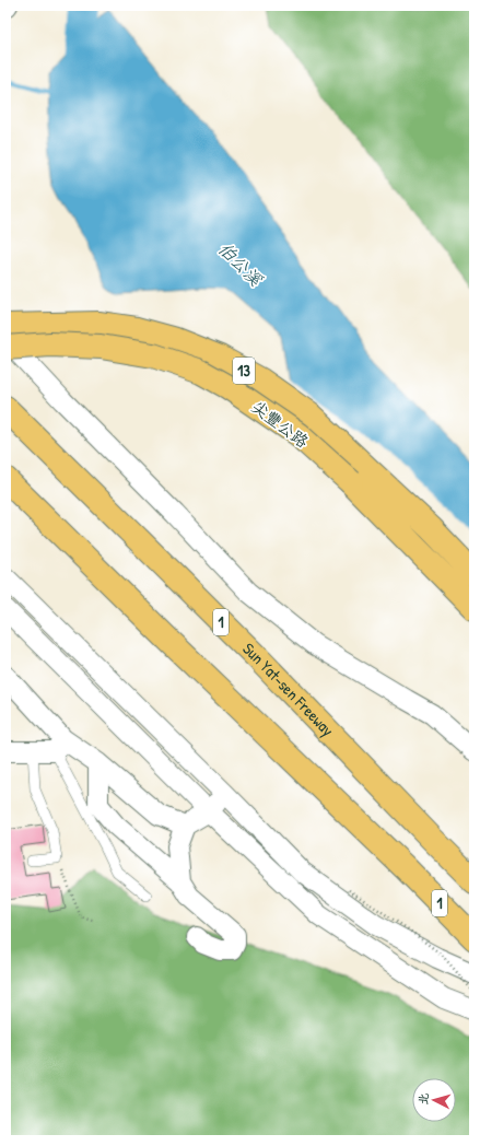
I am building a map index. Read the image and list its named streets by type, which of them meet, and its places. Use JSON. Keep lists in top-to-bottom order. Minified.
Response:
{"streets":{"main road":["13","尖豐公路","1","Sun Yat-sen Freeway"]},"water":["伯公溪"],"north":"left"}
